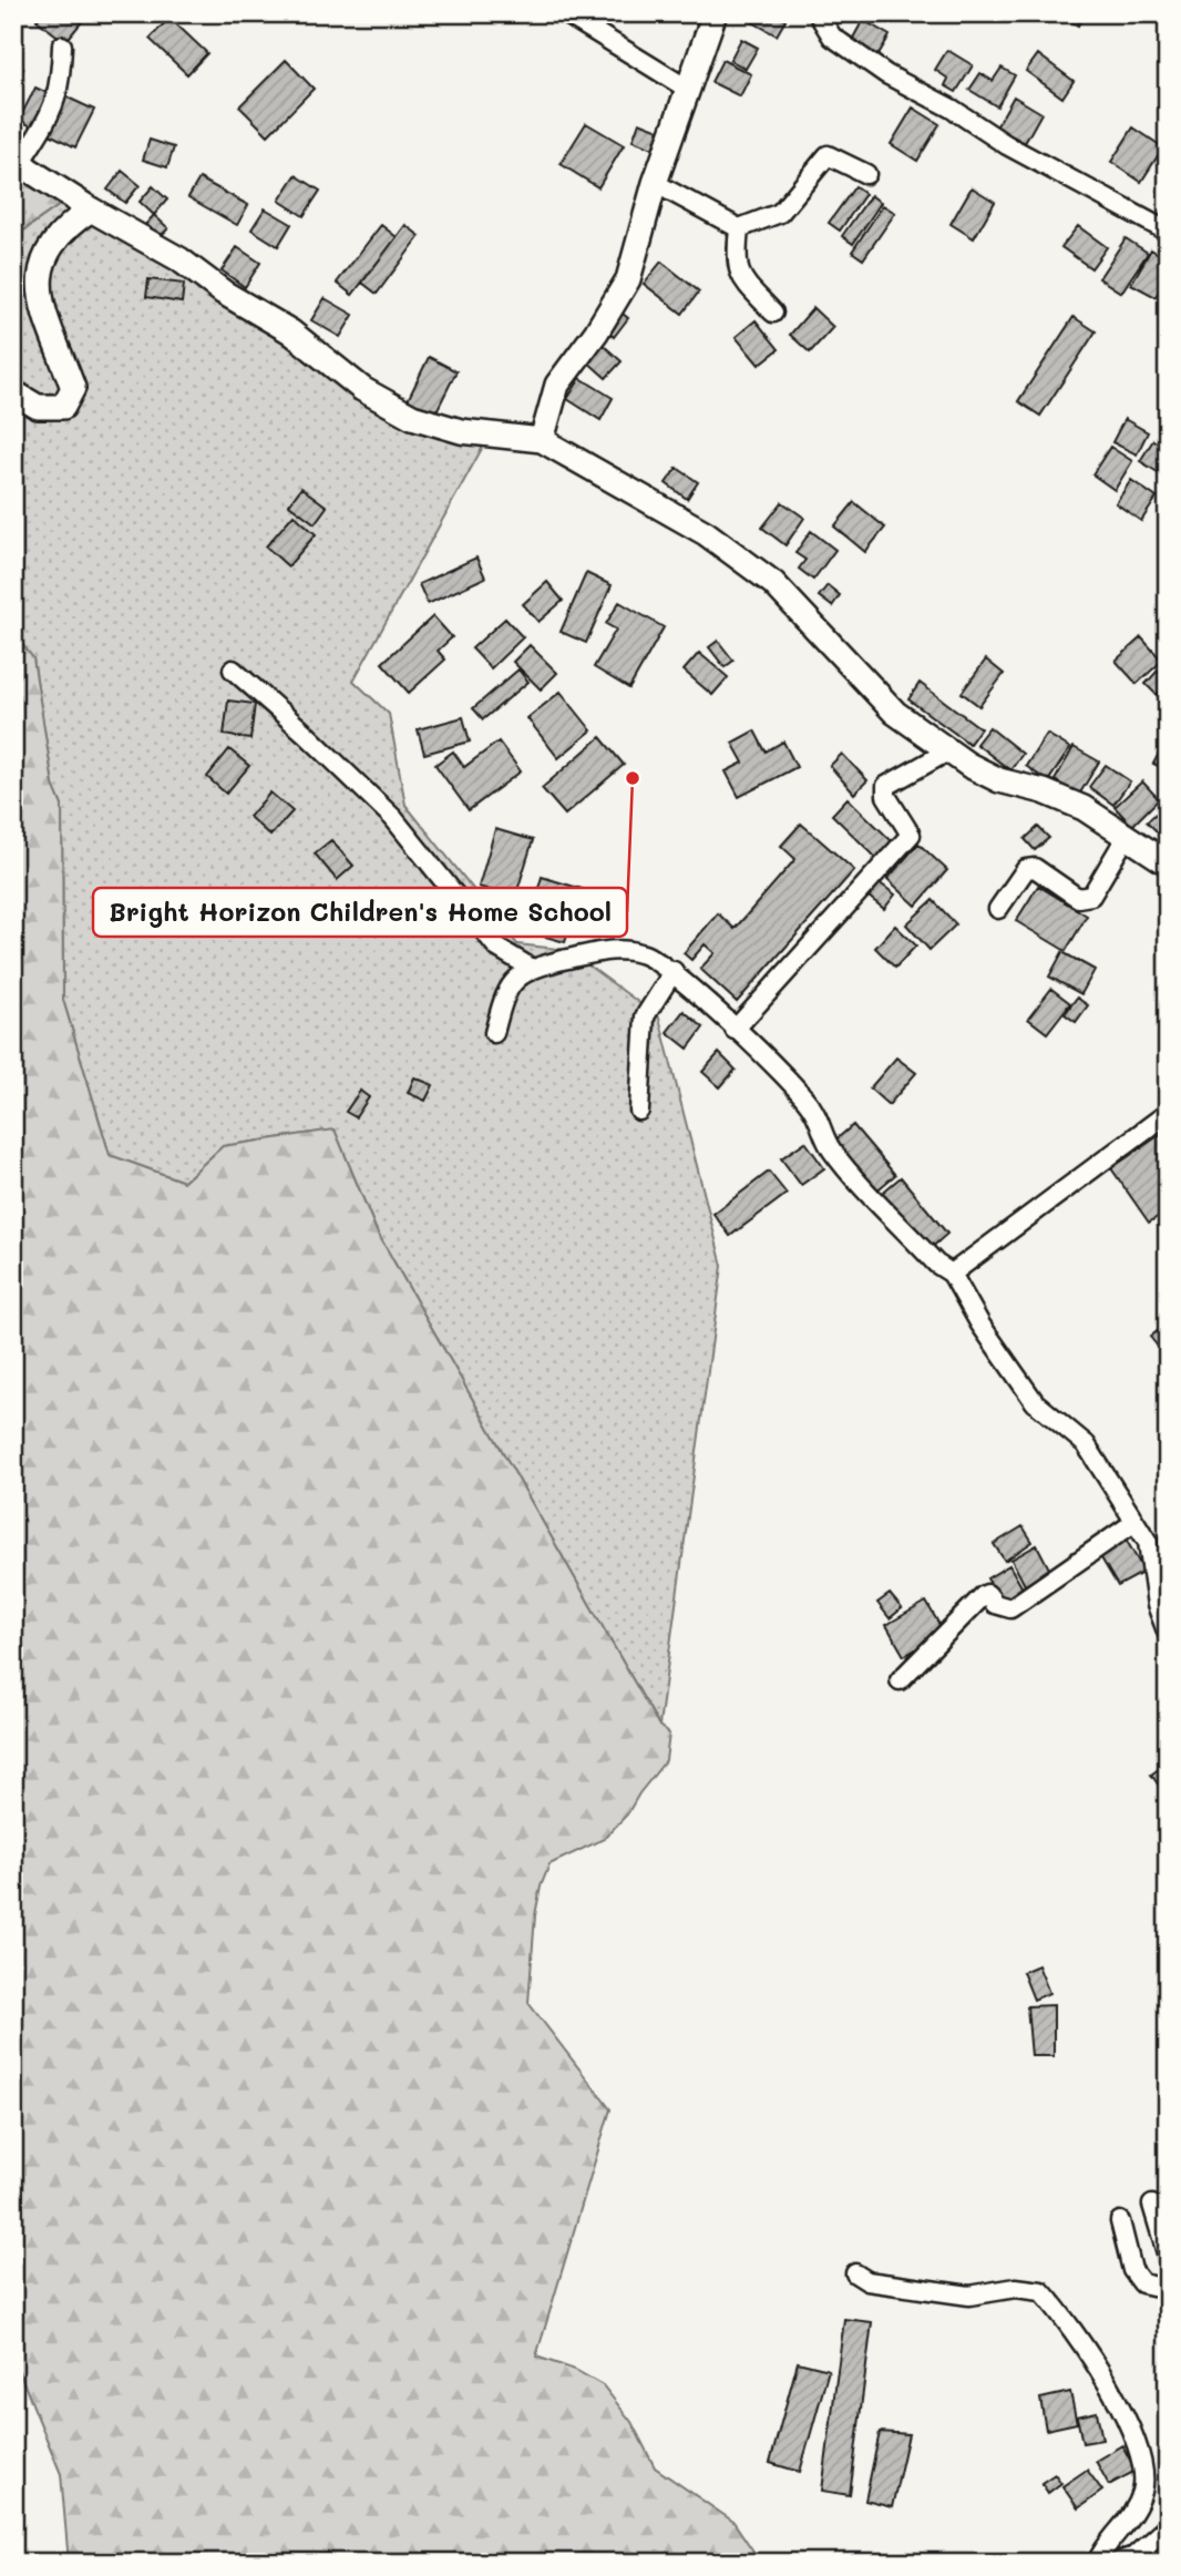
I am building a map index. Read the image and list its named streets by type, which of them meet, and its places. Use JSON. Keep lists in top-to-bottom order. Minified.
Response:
{"places":["Bright Horizon Children's Home School"]}
